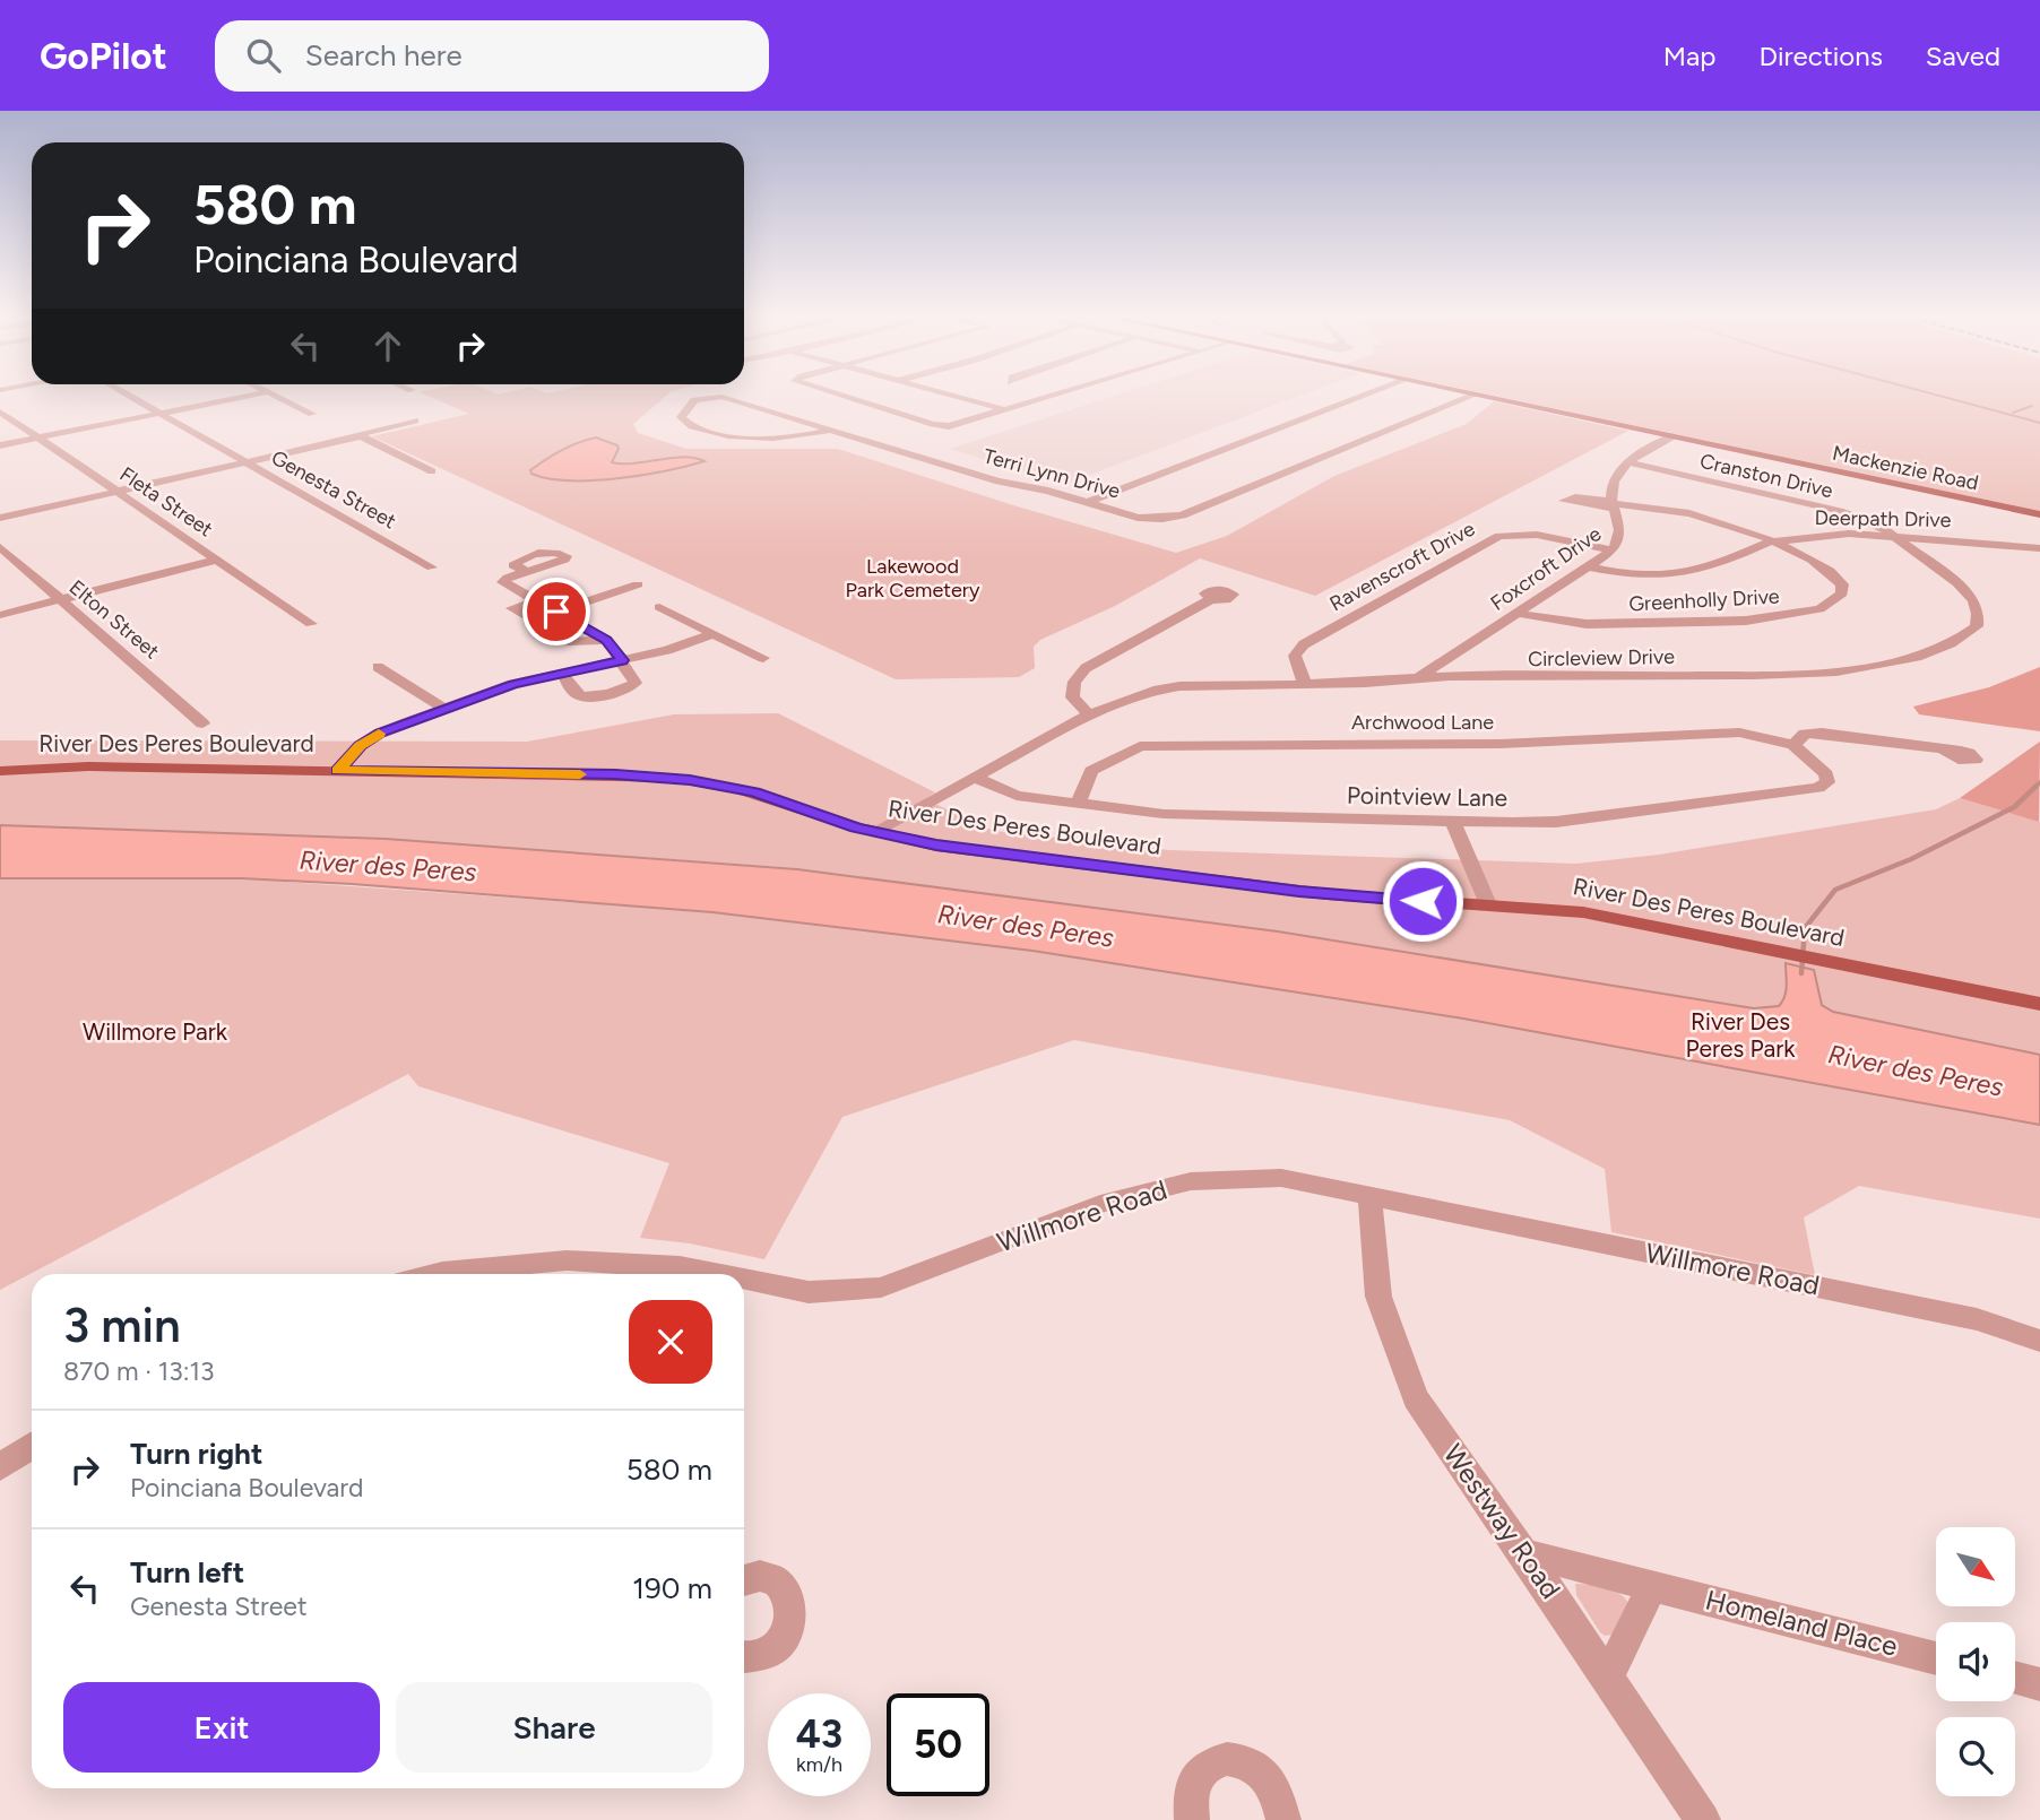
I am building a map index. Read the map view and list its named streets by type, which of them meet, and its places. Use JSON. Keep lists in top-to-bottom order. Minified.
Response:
{"streets":{"main road":["Mackenzie Road","River Des Peres Boulevard"],"street":["Terri Lynn Drive","Cranston Drive","Genesta Street","Fleta Street","Deerpath Drive","Ravenscroft Drive","Foxcroft Drive","Greenholly Drive","Elton Street","Circleview Drive","Archwood Lane","Pointview Lane","Willmore Road","Westway Road","Homeland Place"]},"crossings":[["Cranston Drive","Deerpath Drive"],["Cranston Drive","Foxcroft Drive"],["Cranston Drive","Circleview Drive"],["Deerpath Drive","Foxcroft Drive"],["Deerpath Drive","Greenholly Drive"],["Deerpath Drive","Circleview Drive"],["Ravenscroft Drive","Foxcroft Drive"],["Ravenscroft Drive","Circleview Drive"],["Foxcroft Drive","Greenholly Drive"],["Foxcroft Drive","Circleview Drive"],["Circleview Drive","River Des Peres Boulevard"],["Circleview Drive","Pointview Lane"],["Archwood Lane","Pointview Lane"],["Willmore Road","Westway Road"],["Westway Road","Homeland Place"]],"water":["River des Peres"],"parks":["Lakewood Park Cemetery","River Des Peres Park","Willmore Park"],"north":"bottom right","page":{"header":"GoPilot","search":"Search here","nav":["Map","Directions","Saved"],"turn":["580 m","Poinciana Boulevard"],"heading":["3 min","870 m · 13:13"],"list":[{"name":"Turn right","note":"Poinciana Boulevard","value":"580 m"},{"name":"Turn left","note":"Genesta Street","value":"190 m"}],"buttons":["Exit","Share"],"speed":"43 km/h","limit":"50"}}
